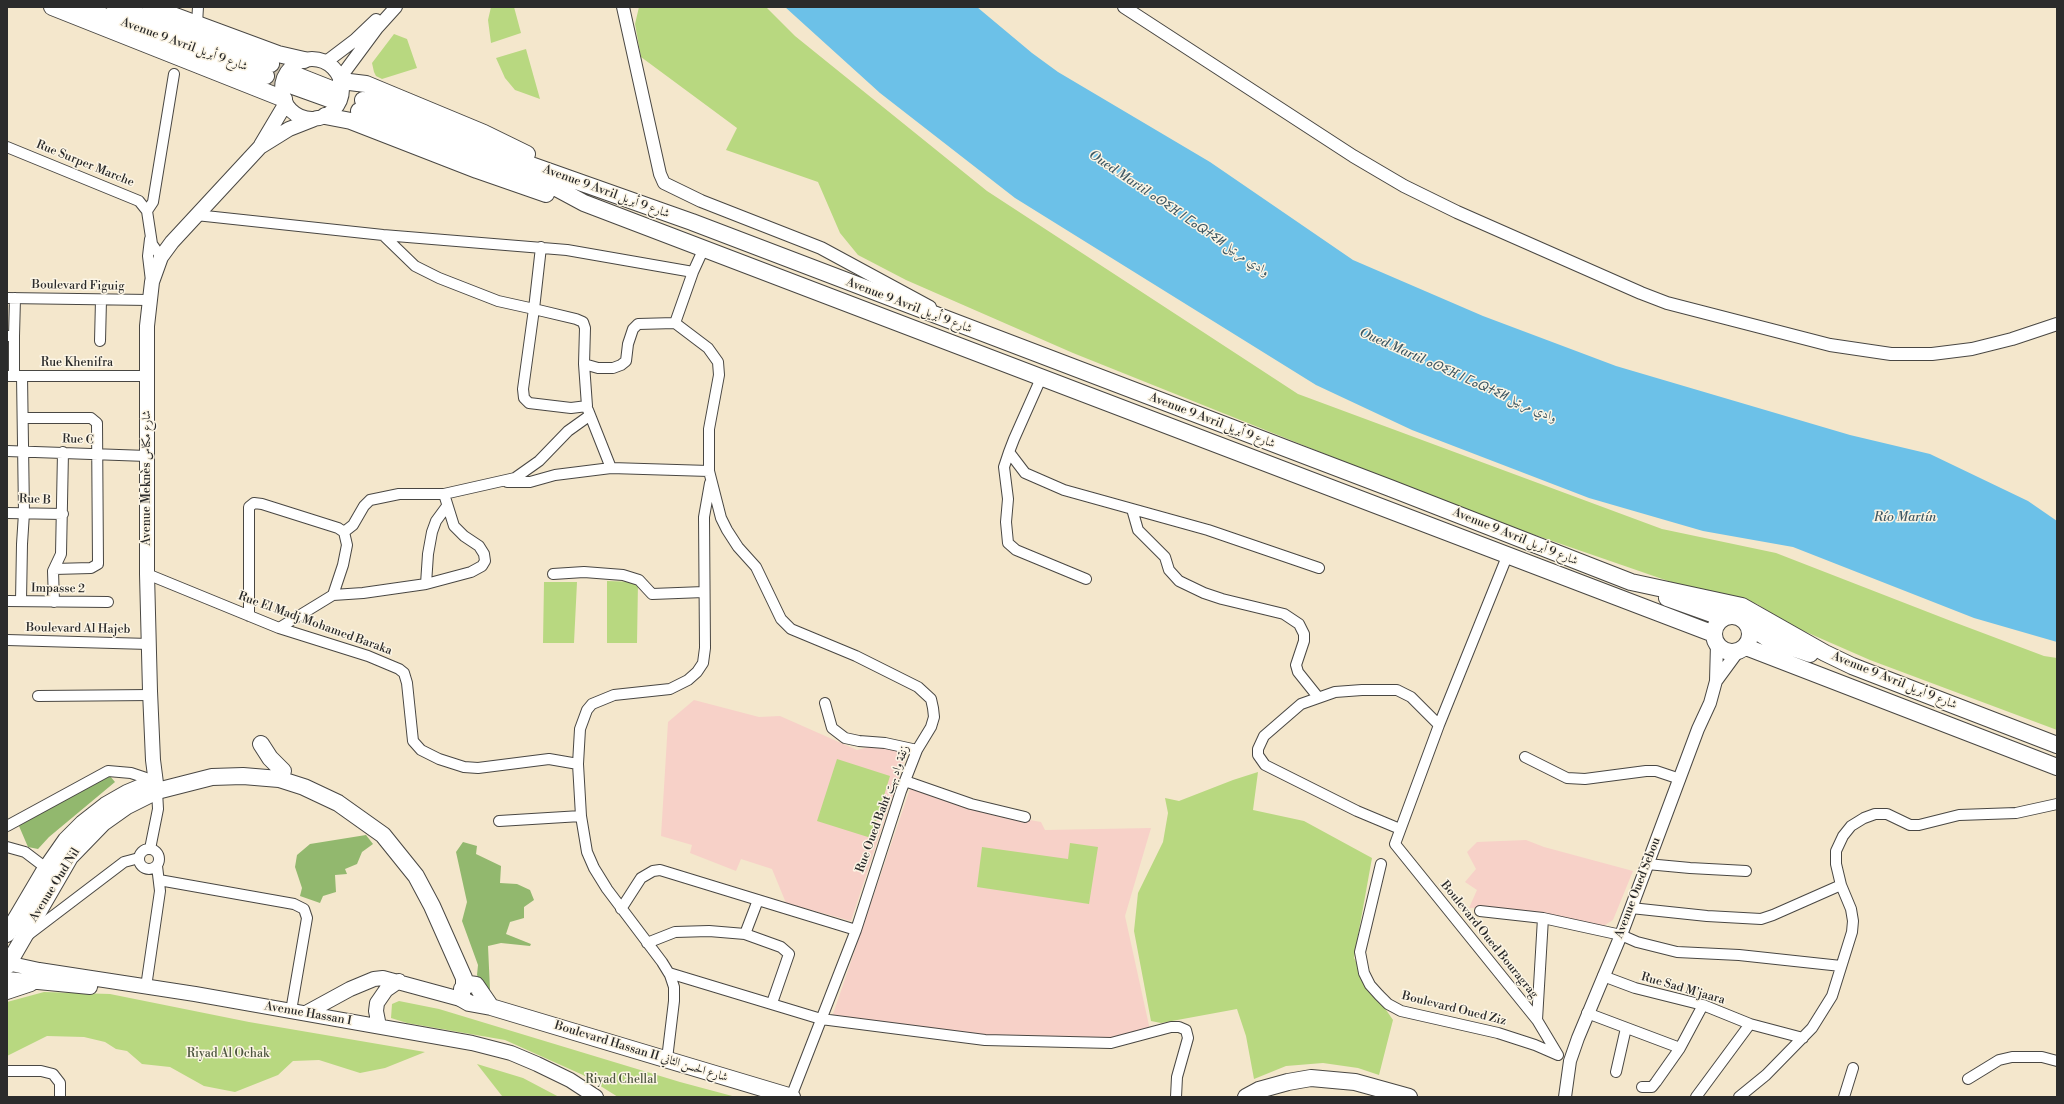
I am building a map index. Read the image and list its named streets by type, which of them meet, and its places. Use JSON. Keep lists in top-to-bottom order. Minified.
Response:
{"streets":{"main road":["Avenue 9 Avril شارع 9 أبريل","Avenue Meknès شارع مكناس","Avenue Oud Nil","Avenue Hassan I","Boulevard Hassan II شارع الحسن الثاني"],"street":["Rue Surper Marche","Boulevard Figuig","Rue Khenifra","Rue C","Rue B","Impasse 2","Rue El Madj Mohamed Baraka","Boulevard Al Hajeb","Rue Oued Baht زنقة واد بهت","Avenue Oued Sebou","Boulevard Oued Bouragrag","Rue Sad M'jaara","Boulevard Oued Ziz"]},"crossings":[["Avenue 9 Avril شارع 9 أبريل","Avenue Oued Sebou"],["Boulevard Figuig","Avenue Meknès شارع مكناس"],["Rue Khenifra","Avenue Meknès شارع مكناس"],["Rue C","Avenue Meknès شارع مكناس"],["Avenue Meknès شارع مكناس","Rue El Madj Mohamed Baraka"],["Avenue Meknès شارع مكناس","Boulevard Al Hajeb"],["Avenue Meknès شارع مكناس","Avenue Oud Nil"],["Rue Oued Baht زنقة واد بهت","Boulevard Hassan II شارع الحسن الثاني"],["Avenue Oud Nil","Avenue Hassan I"],["Avenue Oued Sebou","Rue Sad M'jaara"],["Avenue Oued Sebou","Boulevard Oued Ziz"],["Boulevard Oued Bouragrag","Boulevard Oued Ziz"],["Avenue Hassan I","Boulevard Hassan II شارع الحسن الثاني"]],"water":["Oued Martil ⴰⵙⵉⴼ ⵏ ⵎⴰⵕⵜⵉⵍ وادي مرتيل","Río Martín"],"parks":["Riyad Al Ochak","Riyad Chellal"]}
